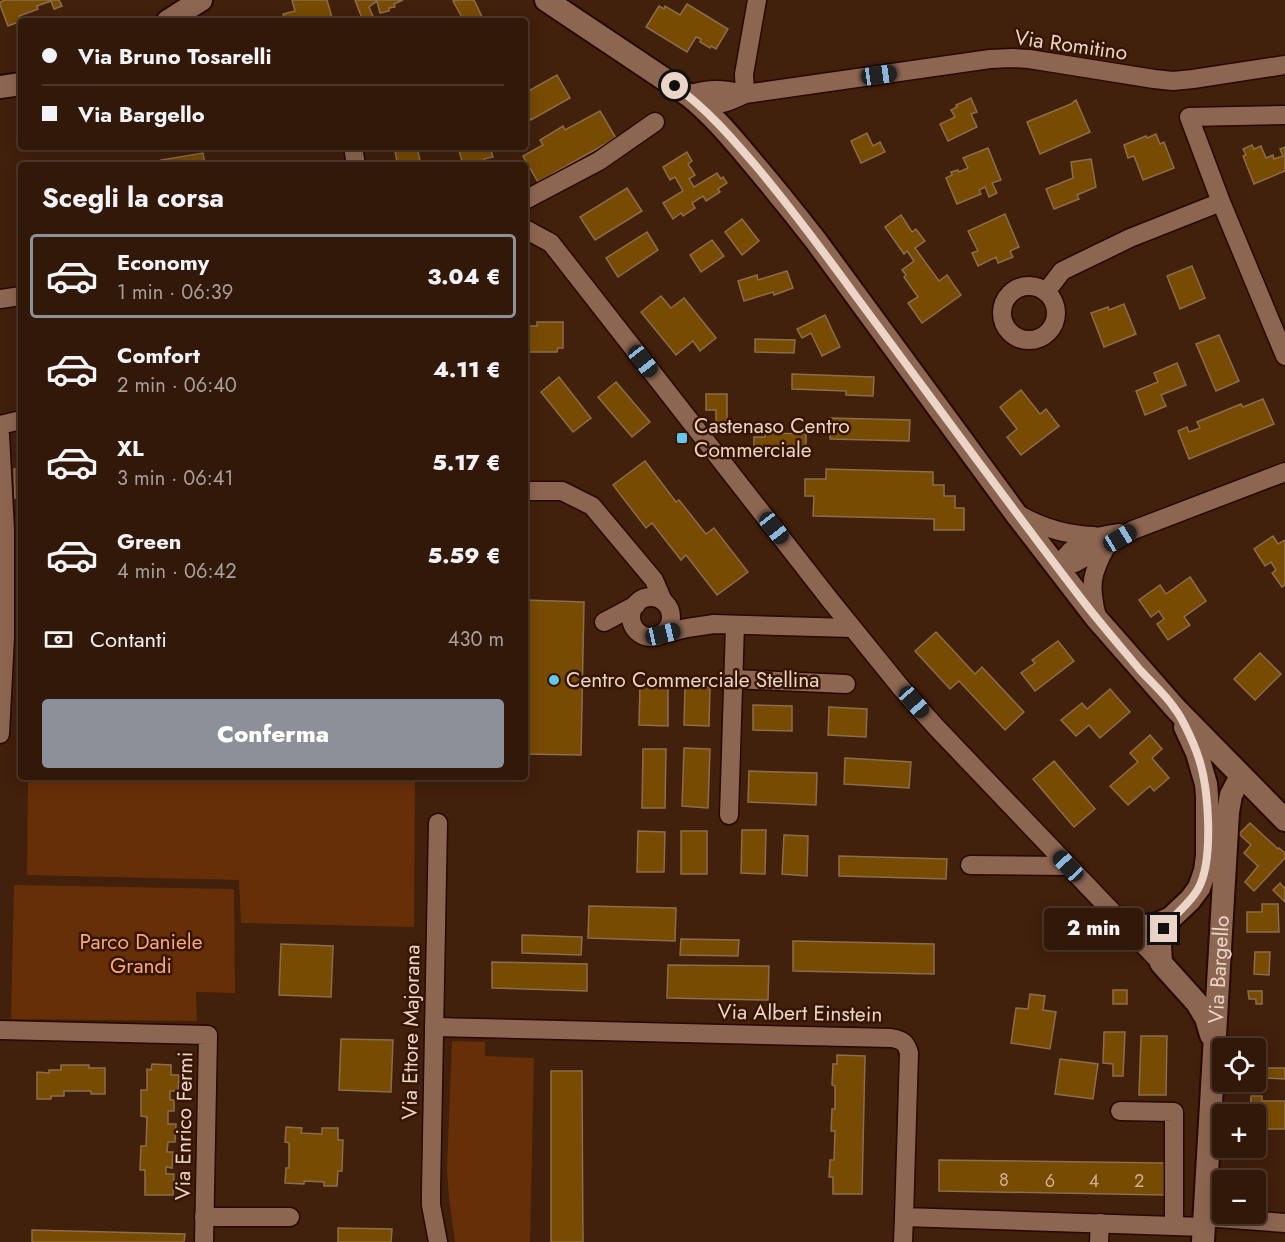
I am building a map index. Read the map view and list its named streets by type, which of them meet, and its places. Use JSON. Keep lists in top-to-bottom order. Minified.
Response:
{"streets":{"street":["Via Romitino","Via Bargello","Via Albert Einstein","Via Ettore Majorana","Via Enrico Fermi"]},"crossings":[["Via Albert Einstein","Via Ettore Majorana"]],"parks":["Parco Daniele Grandi"],"places":{"transit":["Castenaso Centro Commerciale"],"other":["Centro Commerciale Stellina"]},"house_numbers":["8","6","4","2"],"page":{"banner":["Via Bruno Tosarelli","Via Bargello"],"heading":"Scegli la corsa","list":[{"name":"Economy","note":"1 min · 06:39","value":"3.04 €"},{"name":"Comfort","note":"2 min · 06:40","value":"4.11 €"},{"name":"XL","note":"3 min · 06:41","value":"5.17 €"},{"name":"Green","note":"4 min · 06:42","value":"5.59 €"}],"pay":["Contanti","430 m"],"buttons":"Conferma","bubble":"2 min","map_buttons":["+","−"]}}
